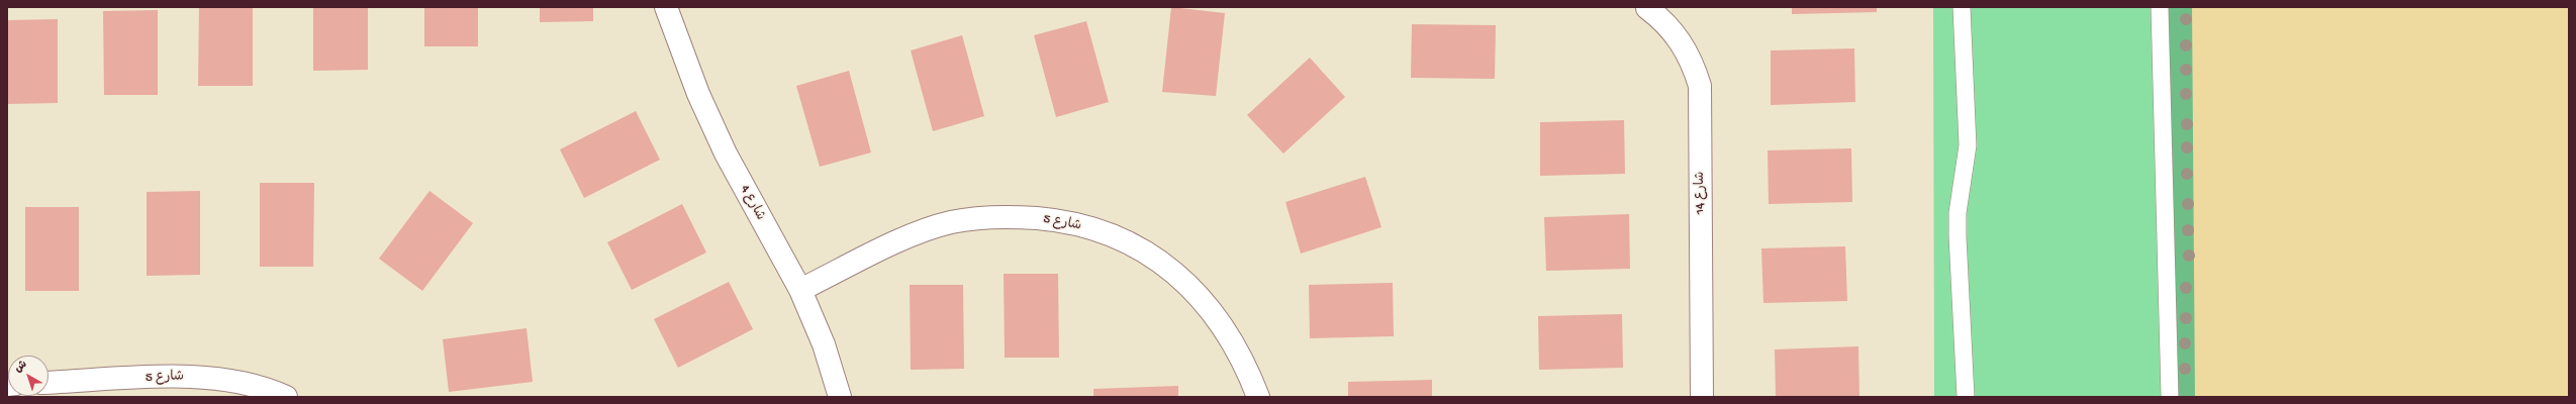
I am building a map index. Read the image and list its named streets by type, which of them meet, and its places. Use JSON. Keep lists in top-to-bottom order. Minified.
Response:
{"streets":{"street":["شارع 14","شارع 4","شارع 5"]},"crossings":[["شارع 4","شارع 5"]],"north":"top left"}
